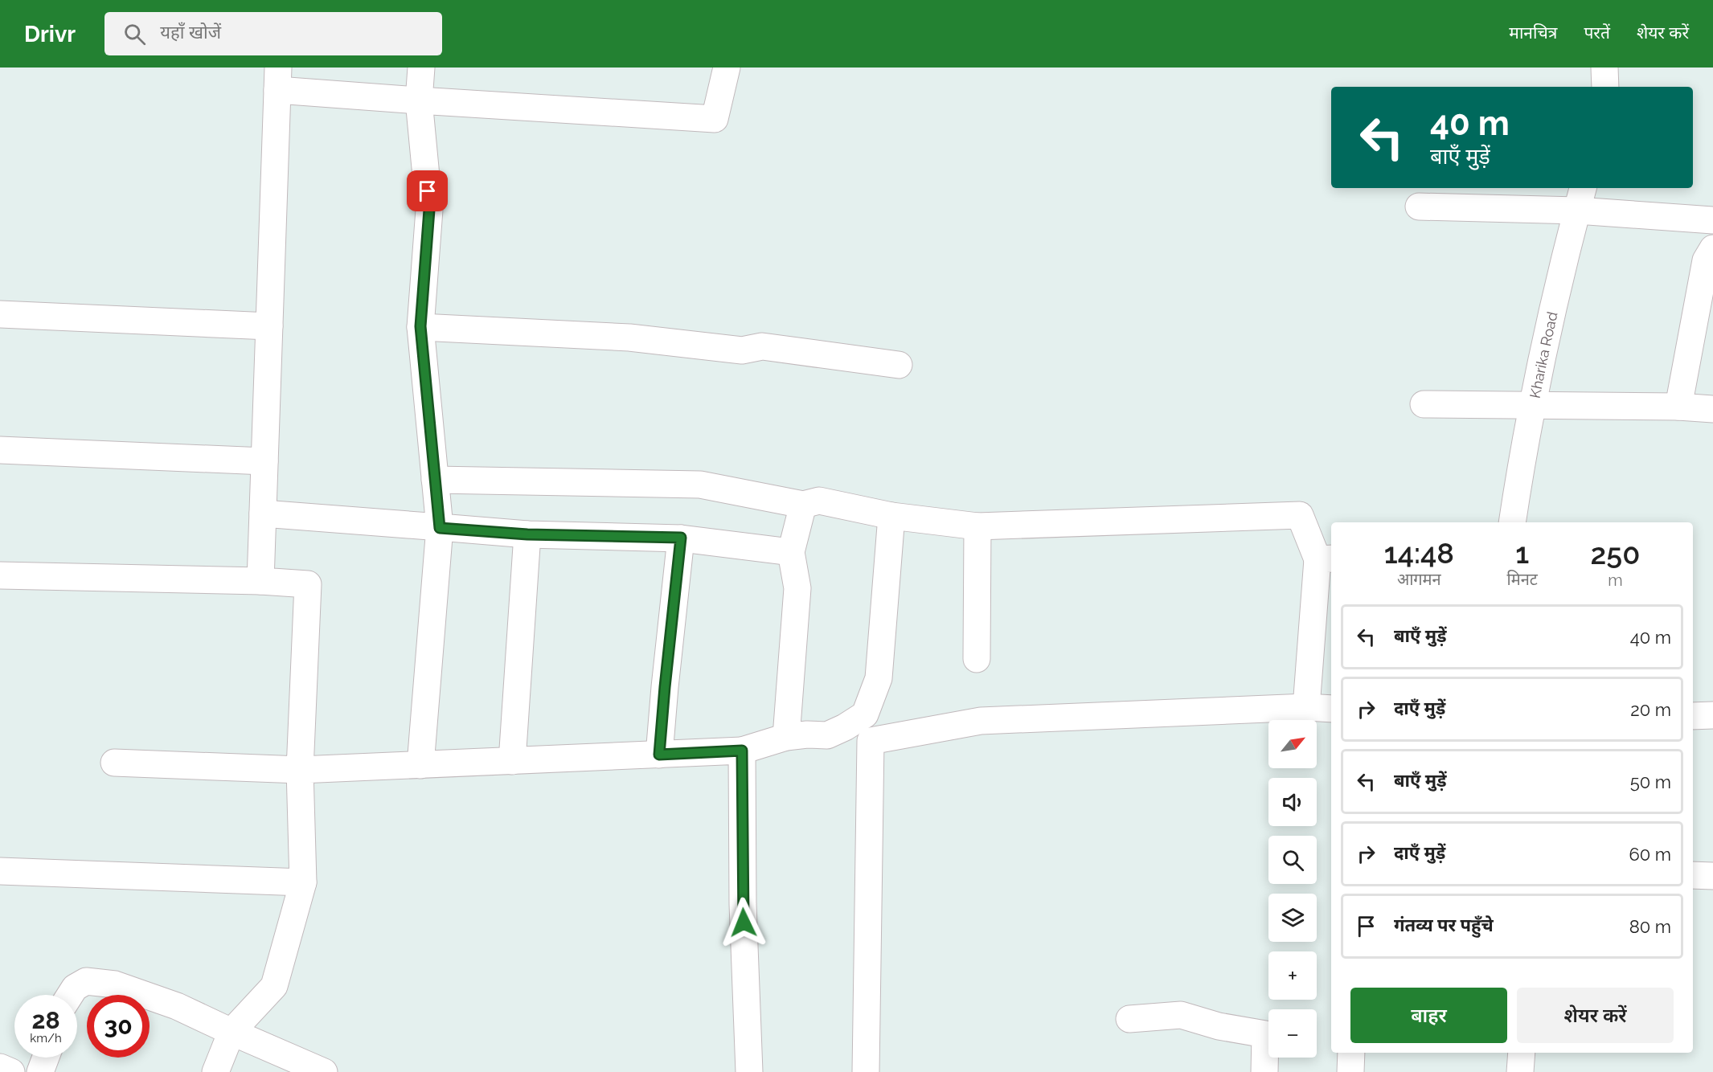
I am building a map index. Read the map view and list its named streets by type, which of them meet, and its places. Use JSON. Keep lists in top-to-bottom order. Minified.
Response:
{"streets":{"street":["Kharika Road"]},"north":"top right","page":{"header":"Drivr","search":"यहाँ खोजें","nav":["मानचित्र","परतें","शेयर करें"],"turn":["40 m","बाएँ मुड़ें"],"eta":["14:48","आगमन","1","मिनट","250","m"],"list":[{"name":"बाएँ मुड़ें","value":"40 m"},{"name":"दाएँ मुड़ें","value":"20 m"},{"name":"बाएँ मुड़ें","value":"50 m"},{"name":"दाएँ मुड़ें","value":"60 m"},{"name":"गंतव्य पर पहुँचे","value":"80 m"}],"map_buttons":["+","−"],"buttons":["बाहर","शेयर करें"],"speed":"28 km/h","limit":"30"}}
